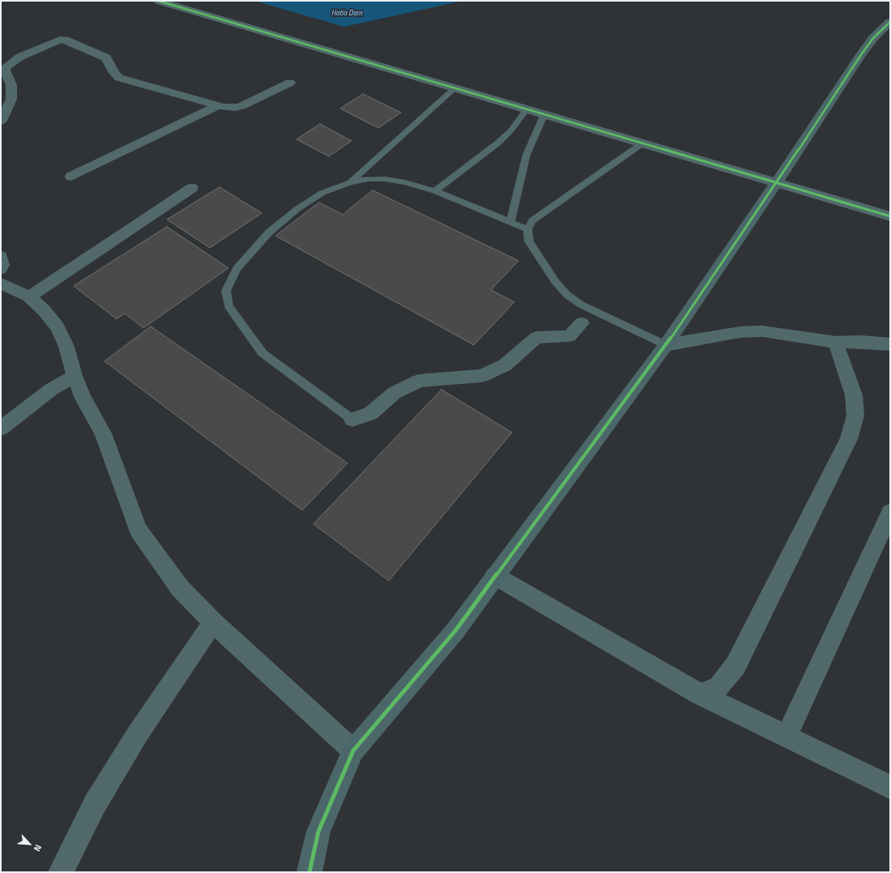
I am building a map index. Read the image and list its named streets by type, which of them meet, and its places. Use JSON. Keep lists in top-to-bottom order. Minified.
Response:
{"water":["Hatia Dam"],"north":"bottom right"}
